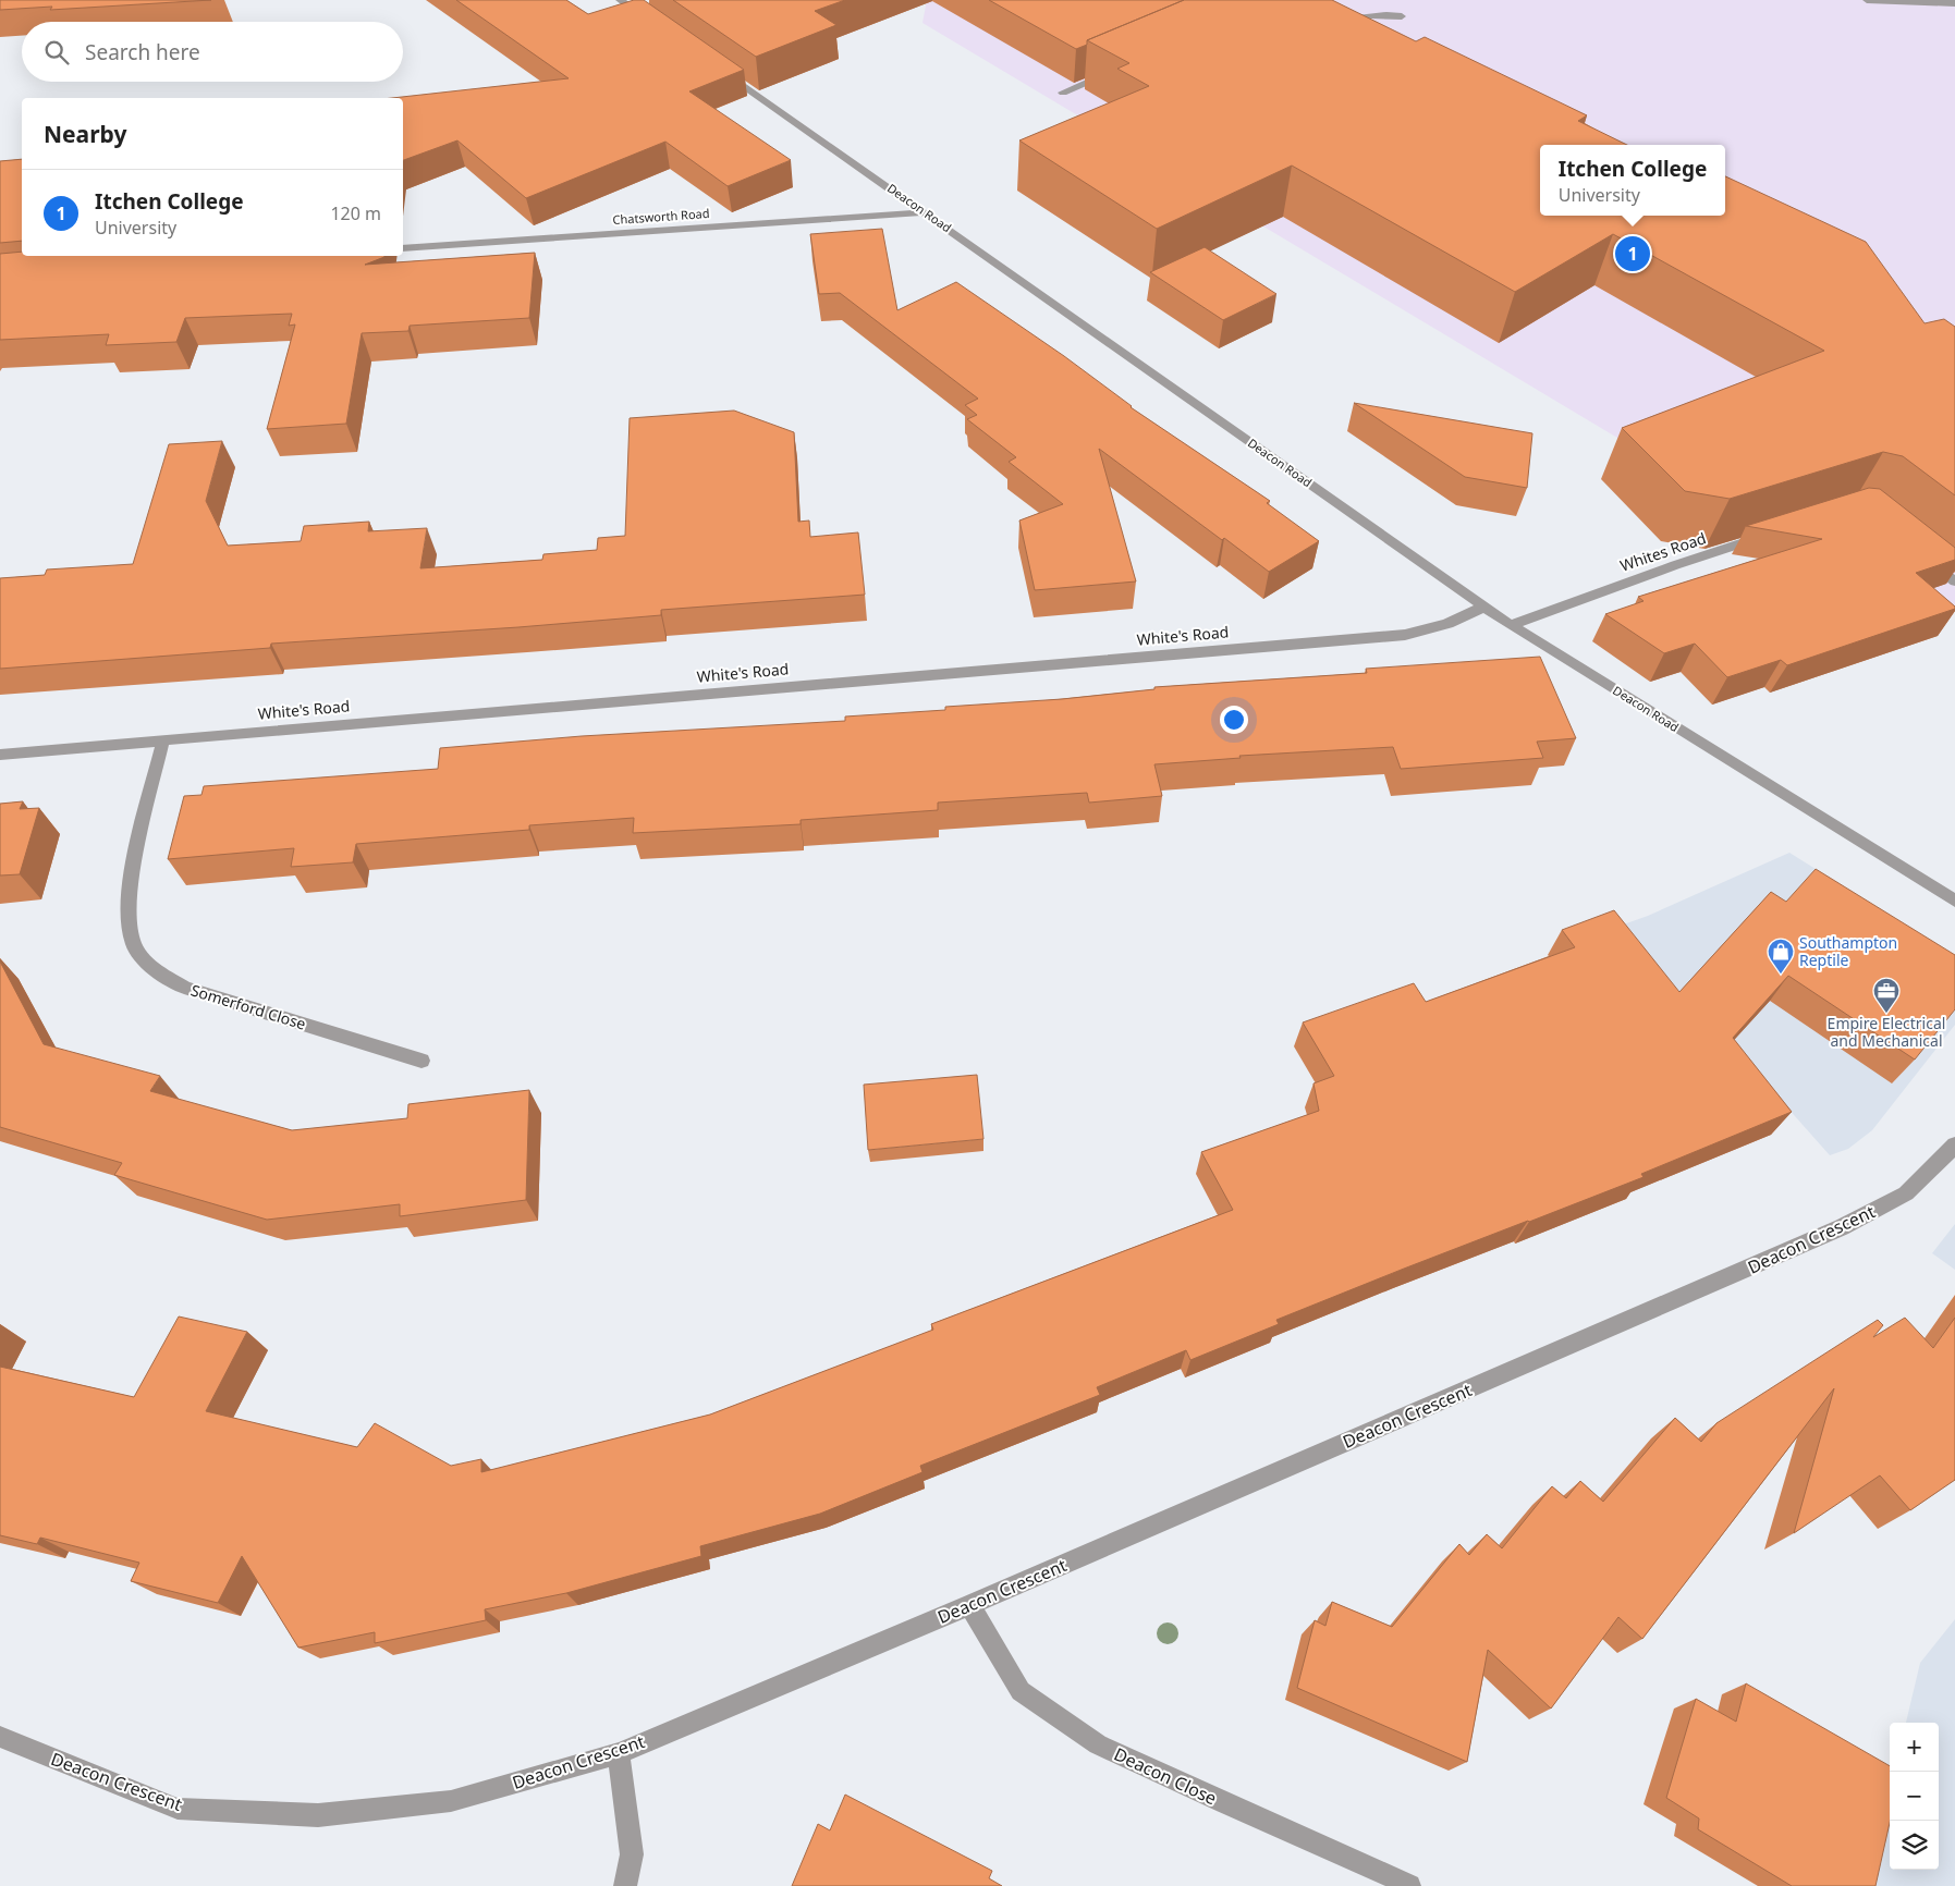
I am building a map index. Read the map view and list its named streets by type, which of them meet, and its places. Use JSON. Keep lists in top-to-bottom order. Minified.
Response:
{"streets":{"street":["Deacon Road","Chatsworth Road","Whites Road","White's Road","Somerford Close","Deacon Crescent","Deacon Close"]},"crossings":[["Deacon Road","Chatsworth Road"],["Deacon Road","Whites Road"],["Deacon Road","White's Road"],["White's Road","Somerford Close"],["Deacon Crescent","Deacon Close"]],"places":{"shop":["Southampton Reptile"],"office":["Empire Electrical and Mechanical"]},"page":{"search":"Search here","heading":"Nearby","popup":["Itchen College","University"],"list":[{"mark":"1","name":"Itchen College","note":"University","value":"120 m"}],"pins":"1","map_buttons":["+","−"]}}
